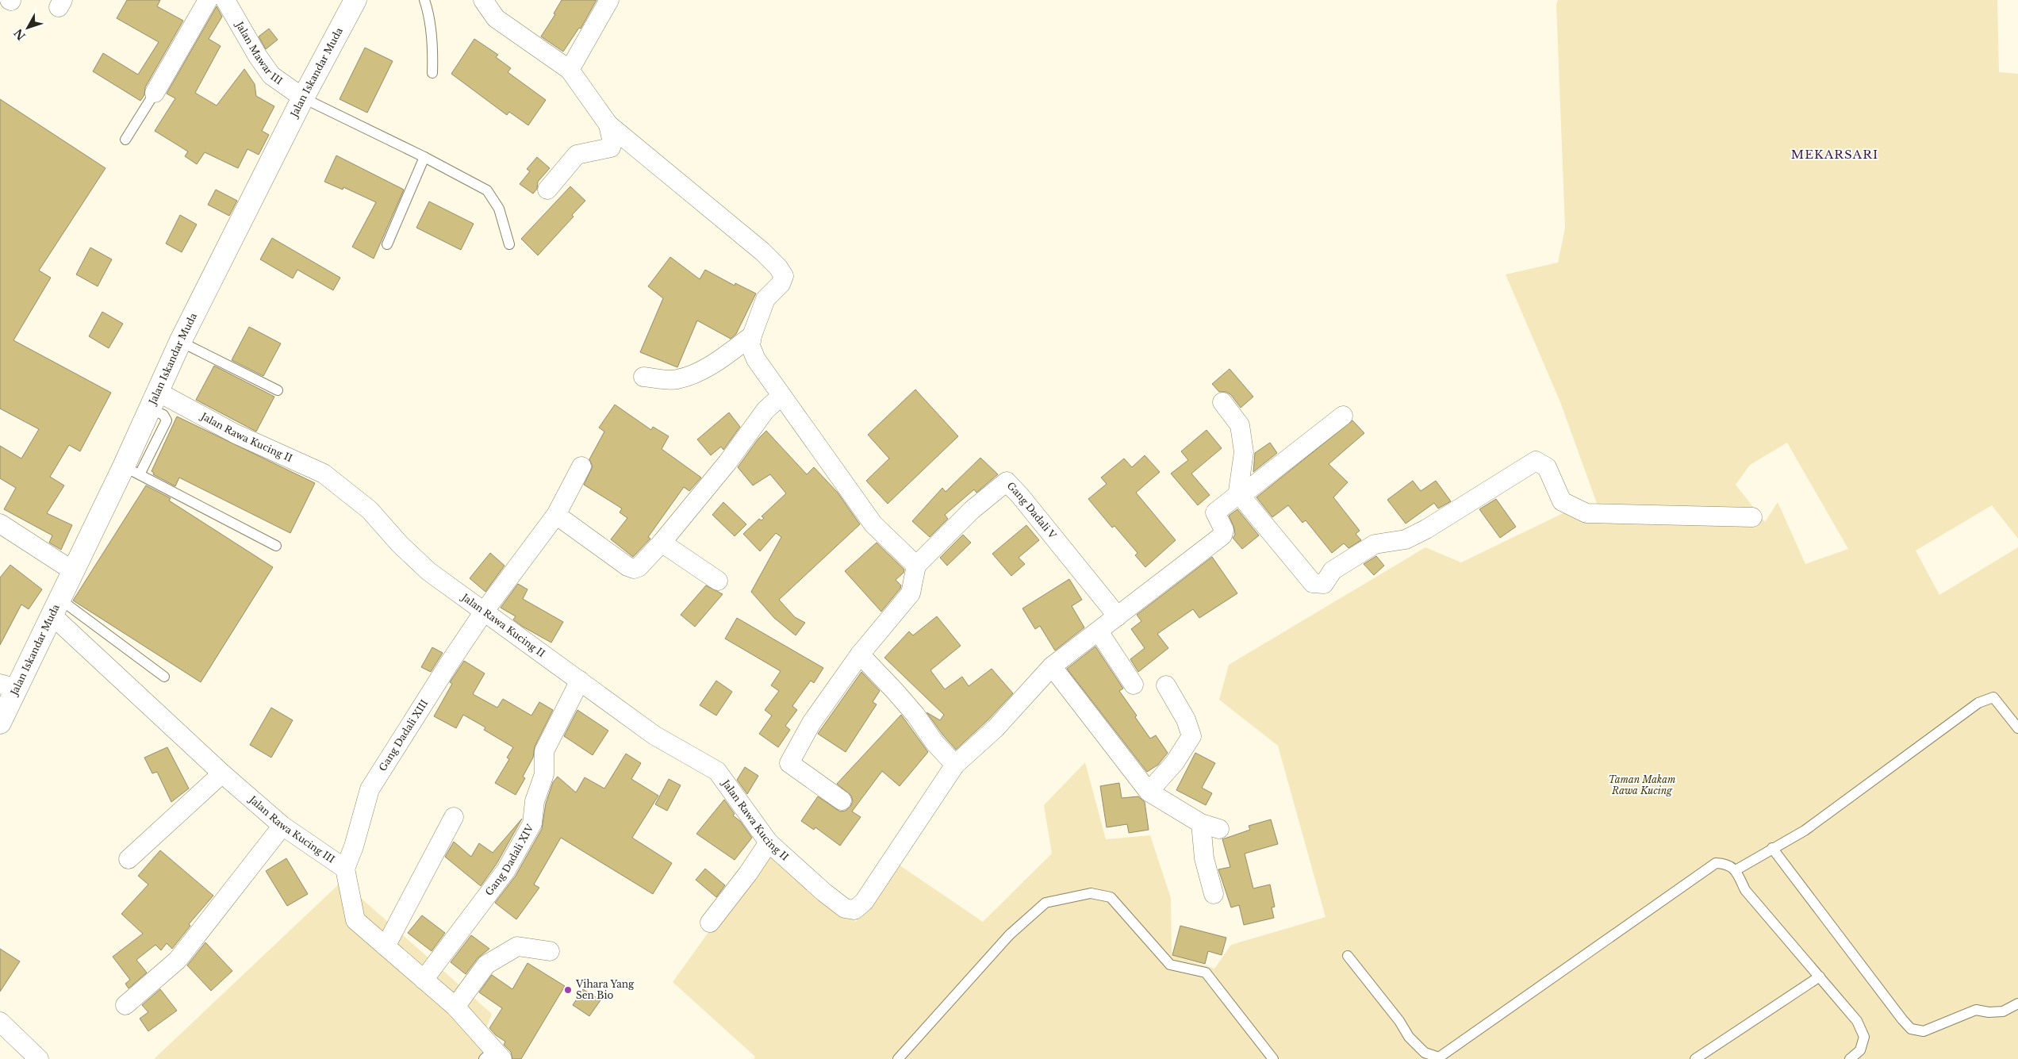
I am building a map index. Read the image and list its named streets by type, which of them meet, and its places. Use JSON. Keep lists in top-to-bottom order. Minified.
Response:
{"streets":{"street":["Jalan Mawar III","Jalan Iskandar Muda","Jalan Rawa Kucing II","Gang Dadali V","Gang Dadali XIII","Jalan Rawa Kucing III","Gang Dadali XIV"]},"crossings":[["Jalan Mawar III","Jalan Iskandar Muda"],["Jalan Iskandar Muda","Jalan Rawa Kucing II"],["Jalan Iskandar Muda","Jalan Rawa Kucing III"],["Jalan Rawa Kucing II","Gang Dadali V"],["Jalan Rawa Kucing II","Gang Dadali XIII"],["Jalan Rawa Kucing II","Gang Dadali XIV"],["Gang Dadali XIII","Jalan Rawa Kucing III"],["Jalan Rawa Kucing III","Gang Dadali XIV"]],"districts":["MEKARSARI"],"parks":["Taman Makam Rawa Kucing"],"places":["Vihara Yang Sen Bio"],"north":"bottom left"}
